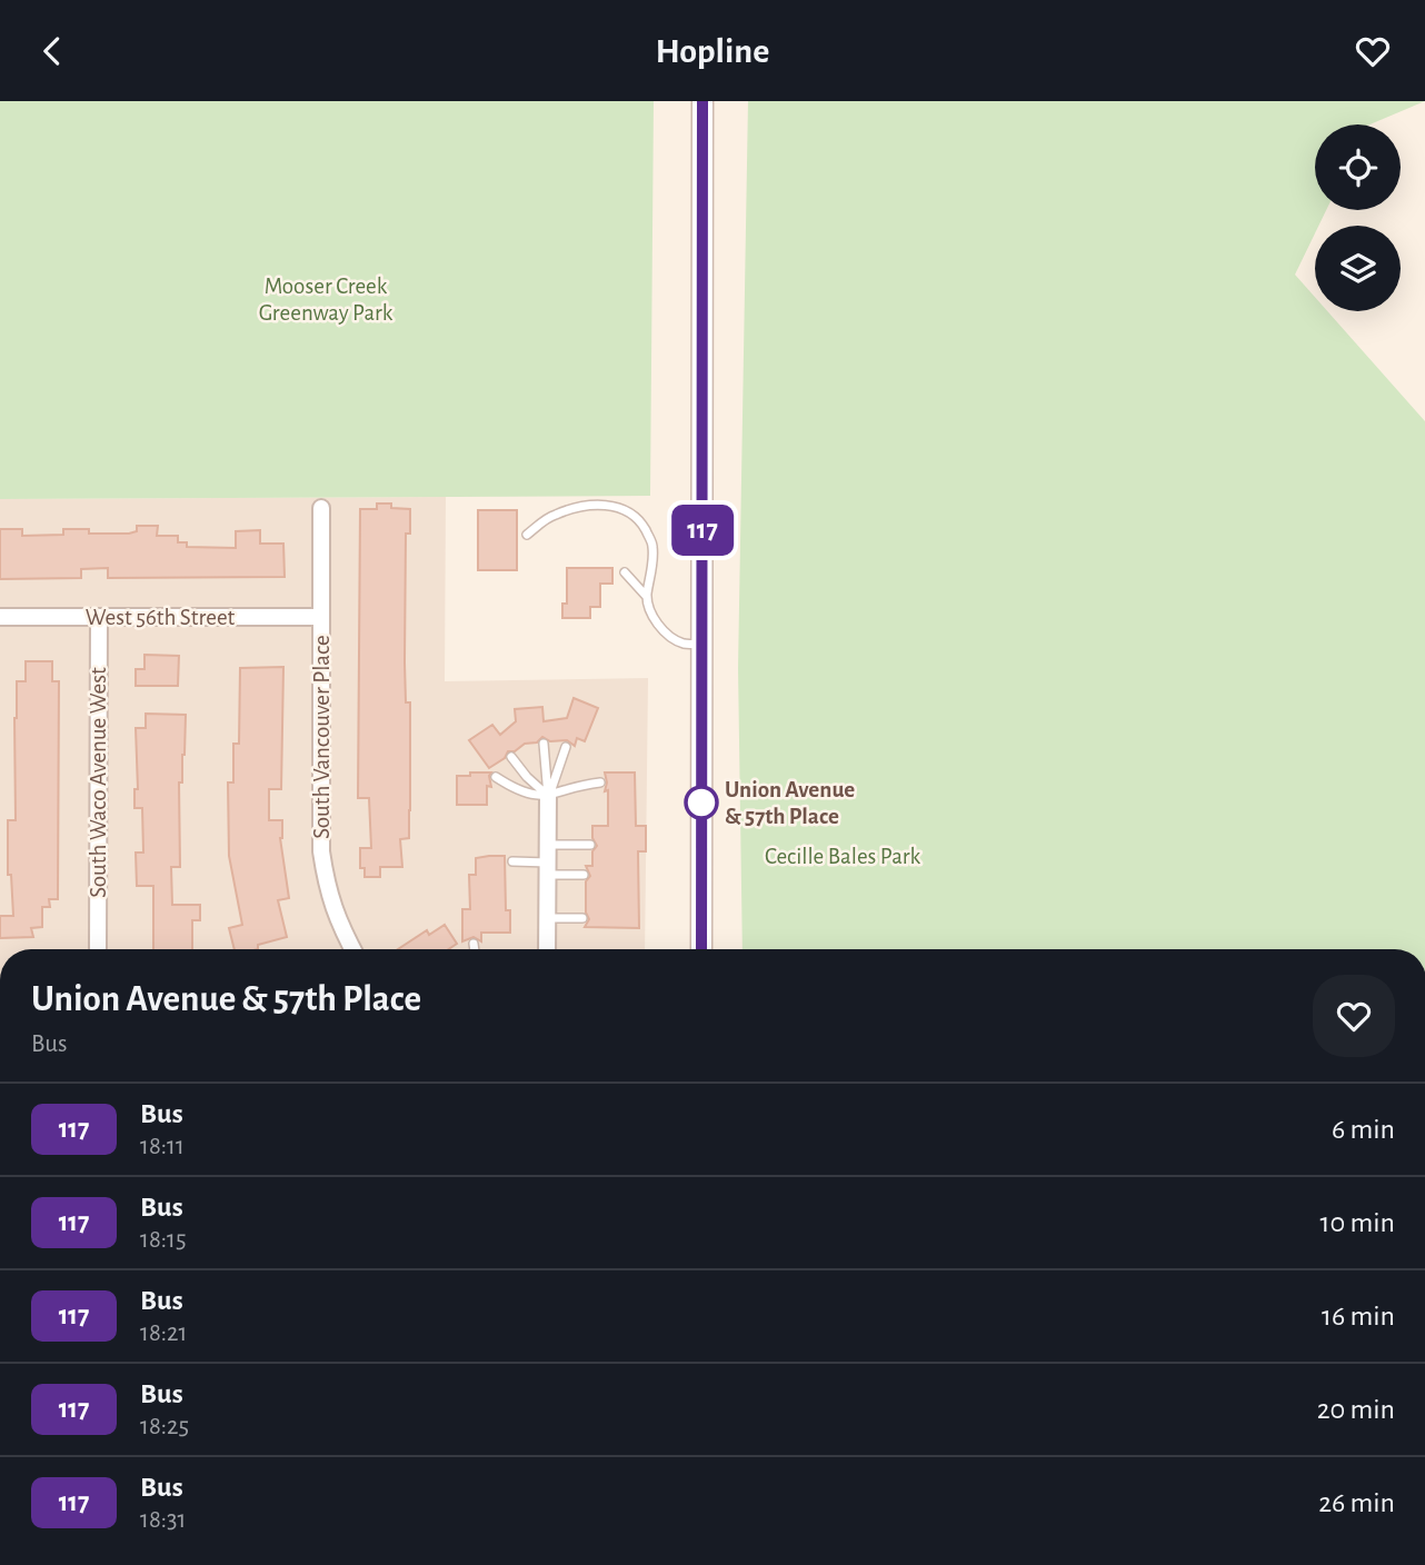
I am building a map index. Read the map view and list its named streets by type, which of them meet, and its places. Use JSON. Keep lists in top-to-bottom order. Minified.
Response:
{"streets":{"street":["West 56th Street","South Vancouver Place","South Waco Avenue West"]},"crossings":[["West 56th Street","South Vancouver Place"],["West 56th Street","South Waco Avenue West"]],"parks":["Mooser Creek Greenway Park","Cecille Bales Park"],"places":["Union Avenue & 57th Place"],"lines":["bus line 117"],"page":{"header":"Hopline","on_map":"117","heading":["Union Avenue & 57th Place","Bus"],"list":[{"mark":"117","name":"Bus","note":"18:11","value":"6 min"},{"mark":"117","name":"Bus","note":"18:15","value":"10 min"},{"mark":"117","name":"Bus","note":"18:21","value":"16 min"},{"mark":"117","name":"Bus","note":"18:25","value":"20 min"},{"mark":"117","name":"Bus","note":"18:31","value":"26 min"}]}}
